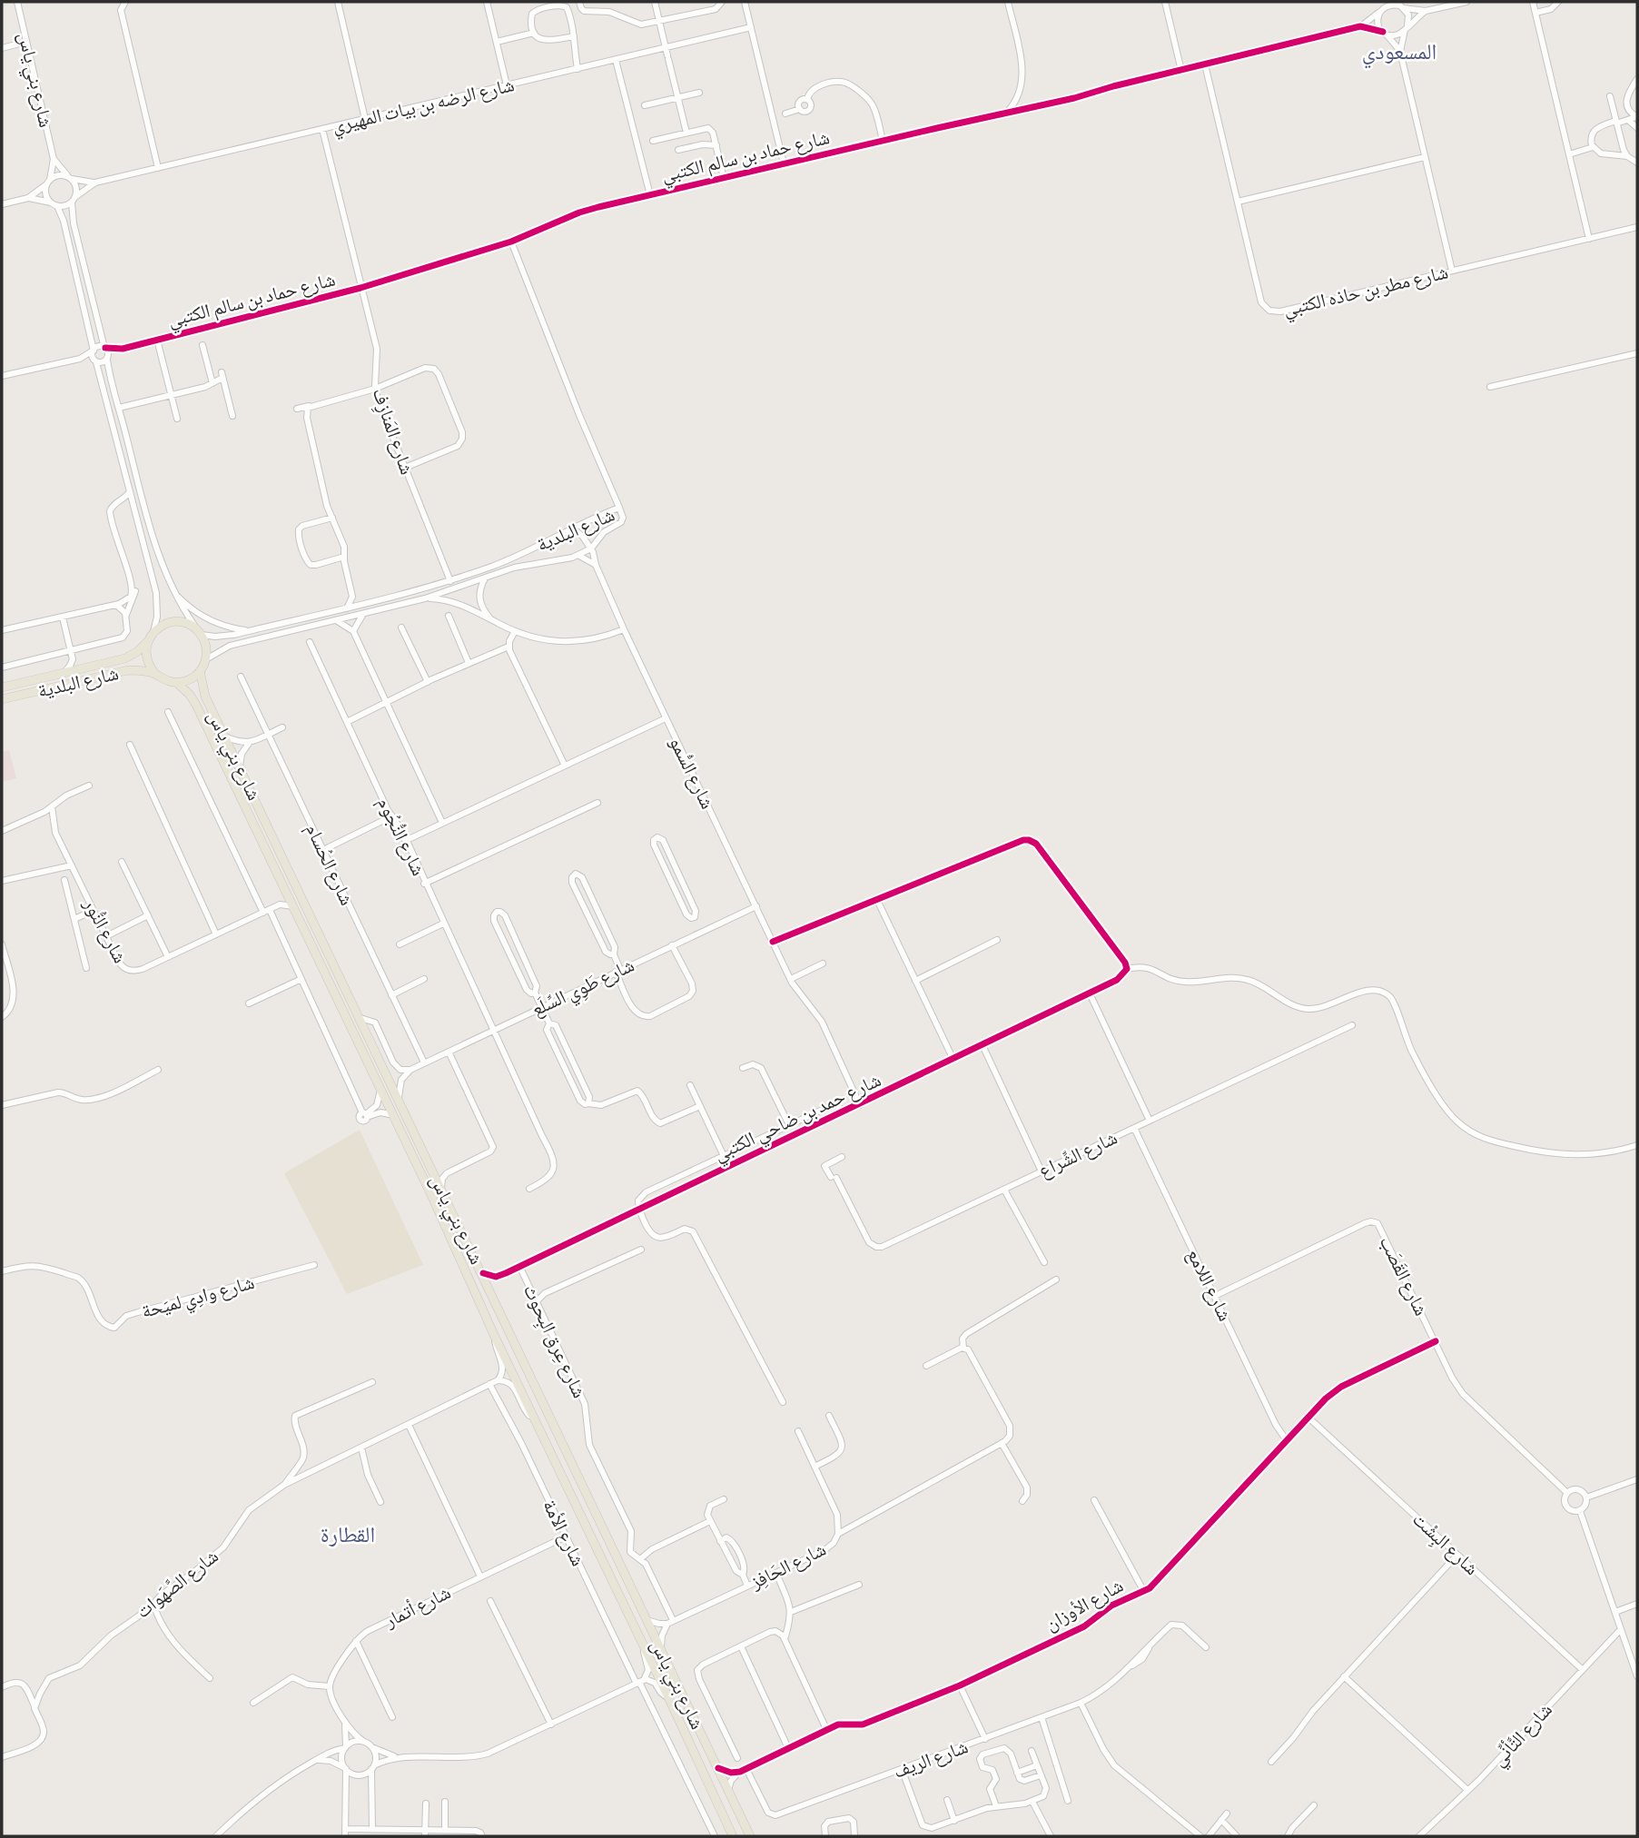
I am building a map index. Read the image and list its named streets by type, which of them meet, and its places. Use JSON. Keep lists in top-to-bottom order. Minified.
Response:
{"streets":{"main road":["شارع بني ياس","شارع البلدية"],"street":["شارع الرضه بن بيات المهيري","شارع حماد بن سالم الكتبي","شارع مطر بن حاذه الكتبي","شارع المَنازِف","شارع السُّمو","شارع النُّجُوم","شارع الحُسام","شارع النُّور","شارع طَوِي السِّلَع","شارع حمد بن ضاحي الكتبي","شارع الشِّراع","شارع القَصَب","شارع اللامع","شارع وادِي لميَحة","شارع عِرق البِحوث","شارع الأمة","شارع البِشْت","شارع الحَافِز","شارع الصَّهَوات","شارع الأوزان","شارع أتمار","شارع التَّأنِّي","شارع الريف"]},"crossings":[["شارع بني ياس","شارع الرضه بن بيات المهيري"],["شارع بني ياس","شارع البلدية"],["شارع الرضه بن بيات المهيري","شارع المَنازِف"],["شارع حماد بن سالم الكتبي","شارع مطر بن حاذه الكتبي"],["شارع حماد بن سالم الكتبي","شارع المَنازِف"],["شارع المَنازِف","شارع البلدية"],["شارع البلدية","شارع السُّمو"],["شارع السُّمو","شارع طَوِي السِّلَع"],["شارع السُّمو","شارع حمد بن ضاحي الكتبي"],["شارع النُّجُوم","شارع طَوِي السِّلَع"],["شارع الحُسام","شارع طَوِي السِّلَع"],["شارع حمد بن ضاحي الكتبي","شارع عِرق البِحوث"],["شارع الشِّراع","شارع اللامع"],["شارع القَصَب","شارع اللامع"],["شارع القَصَب","شارع الأوزان"],["شارع اللامع","شارع الأوزان"],["شارع عِرق البِحوث","شارع الحَافِز"],["شارع الأمة","شارع الصَّهَوات"],["شارع الأمة","شارع أتمار"],["شارع البِشْت","شارع الأوزان"],["شارع البِشْت","شارع التَّأنِّي"],["شارع الأوزان","شارع الريف"]],"districts":["المسعودي","القطارة"]}
